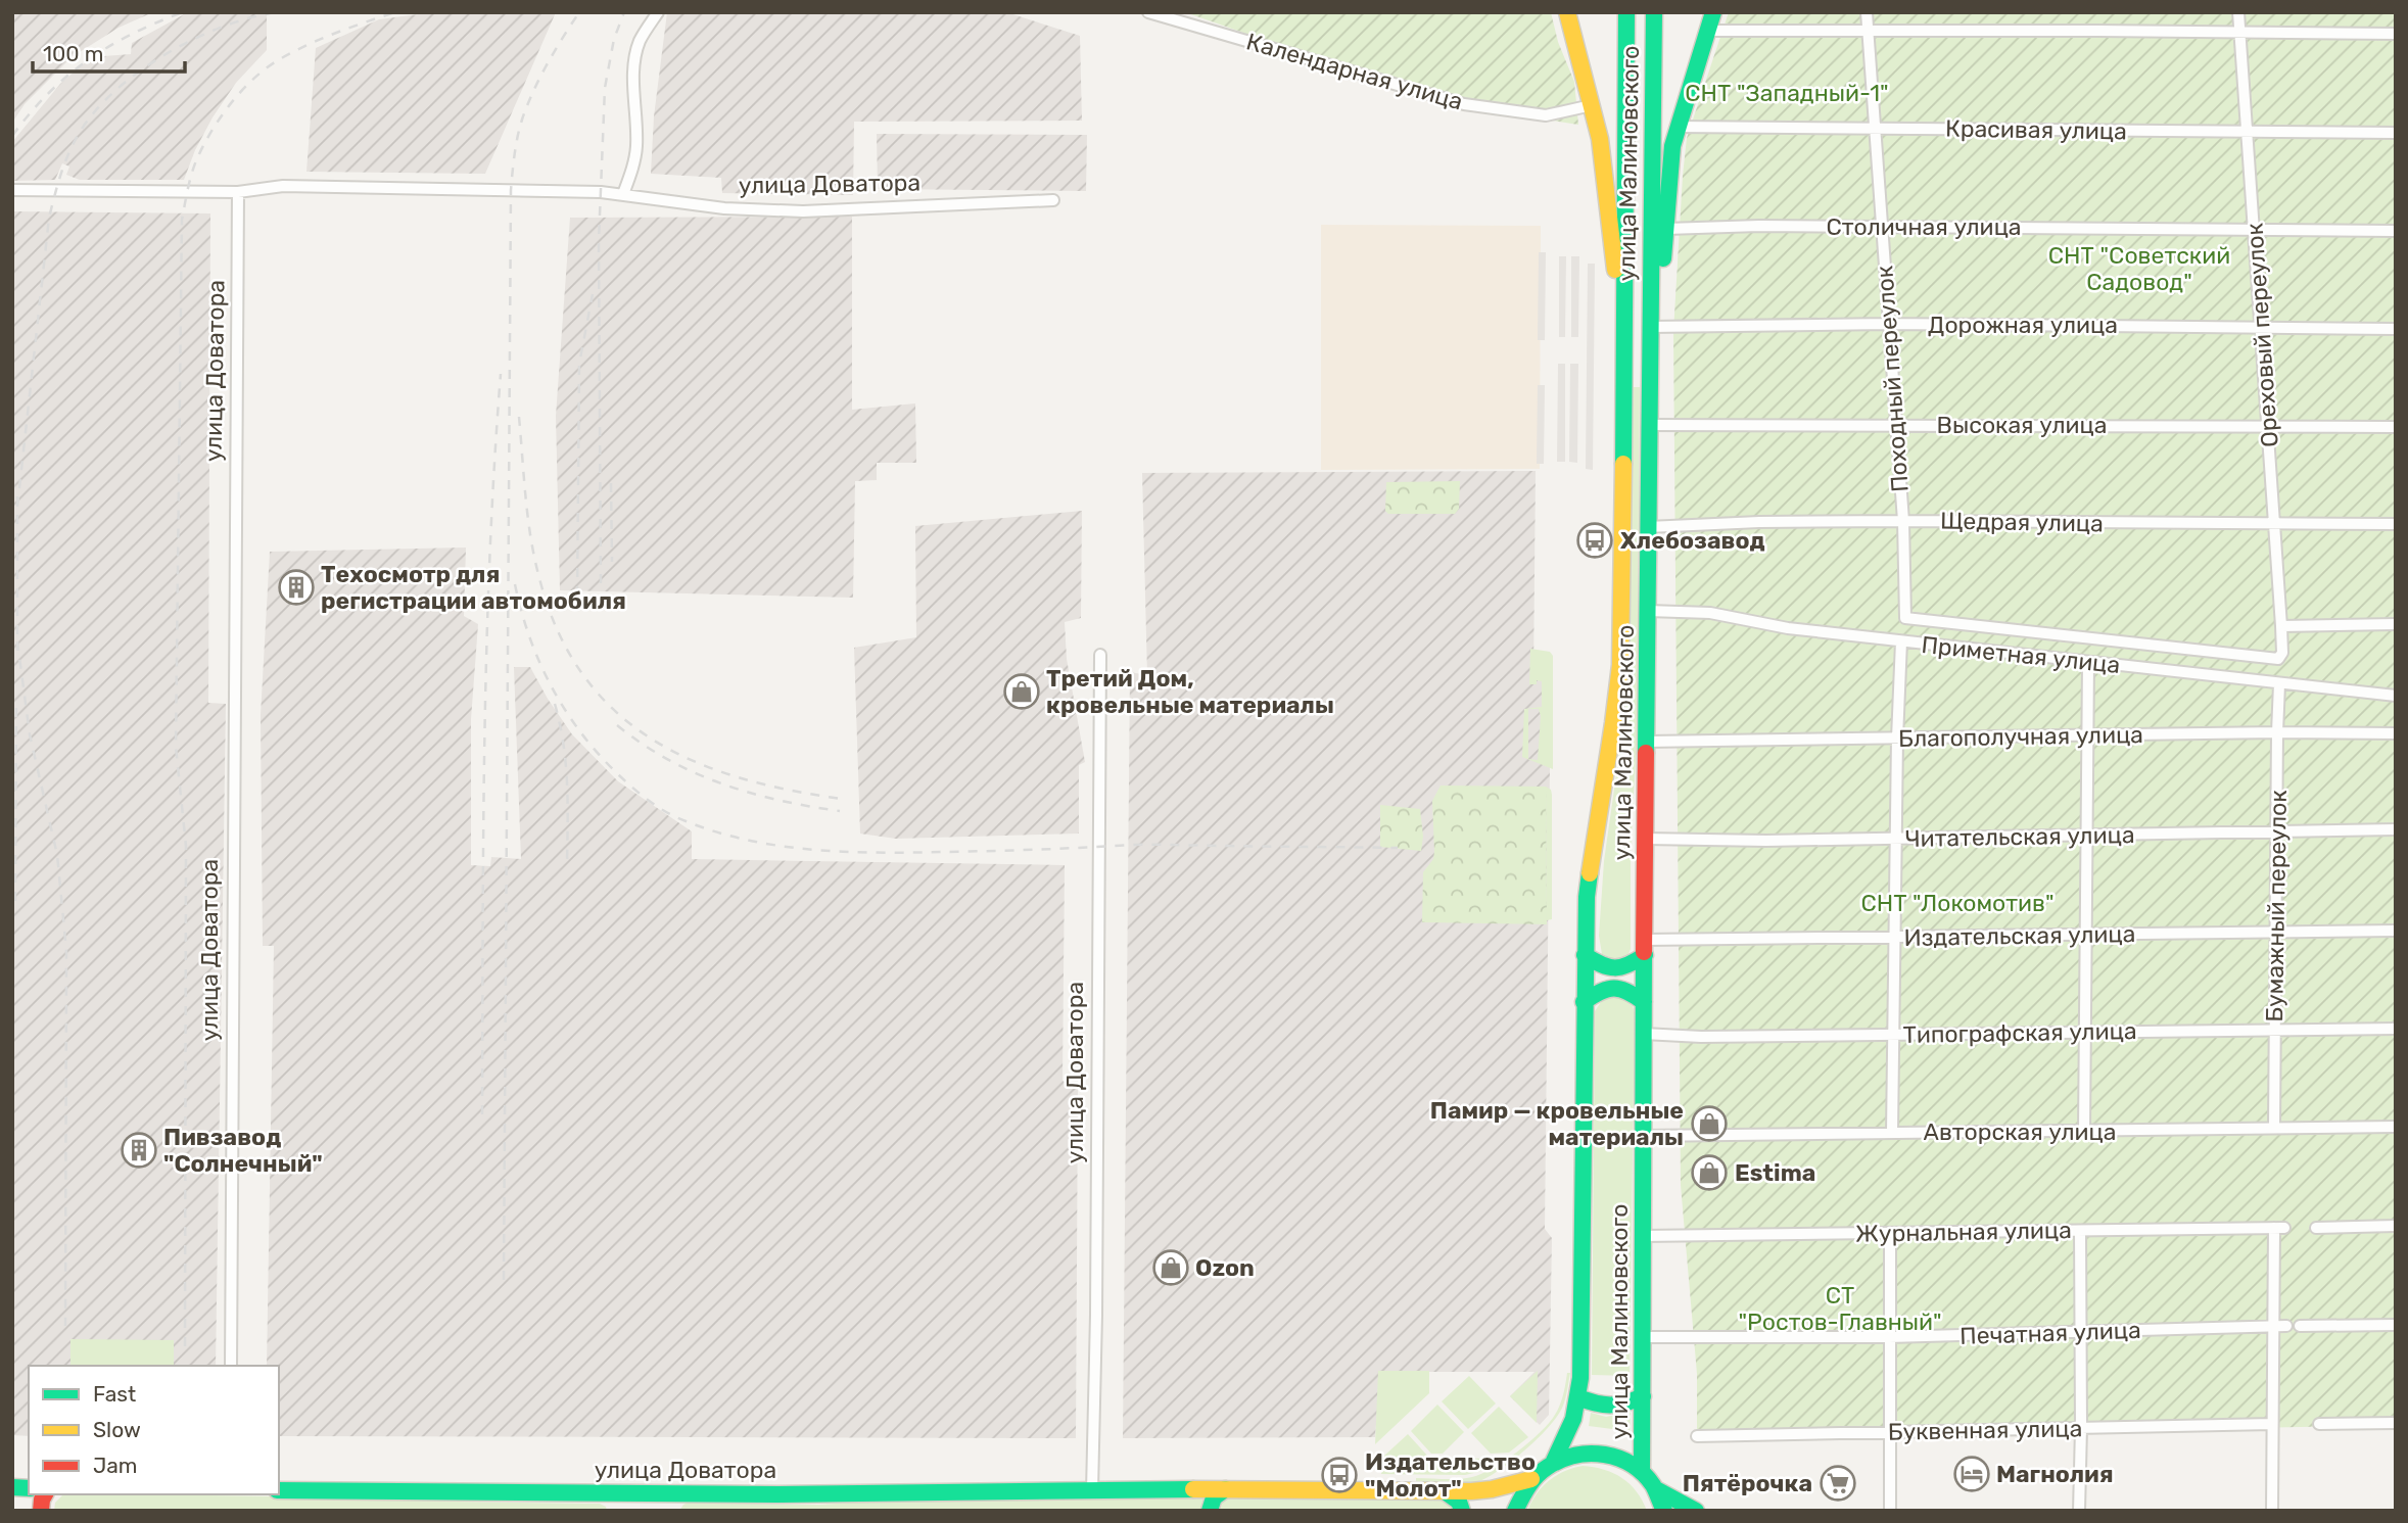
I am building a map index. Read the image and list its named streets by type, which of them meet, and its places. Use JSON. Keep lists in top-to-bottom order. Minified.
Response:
{"streets":{"main road":["улица Малиновского","улица Доватора"],"street":["Календарная улица","Красивая улица","Столичная улица","Дорожная улица","Ореховый переулок","Походный переулок","Высокая улица","Щедрая улица","Приметная улица","Благополучная улица","Читательская улица","Бумажный переулок","Издательская улица","Типографская улица","Авторская улица","Журнальная улица","Печатная улица","Буквенная улица"]},"crossings":[["Красивая улица","Ореховый переулок"],["Красивая улица","Походный переулок"],["улица Малиновского","Дорожная улица"],["улица Малиновского","Высокая улица"],["улица Малиновского","Щедрая улица"],["улица Малиновского","Приметная улица"],["улица Малиновского","Благополучная улица"],["улица Малиновского","Читательская улица"],["улица Малиновского","Издательская улица"],["улица Малиновского","Типографская улица"],["улица Малиновского","Авторская улица"],["улица Малиновского","Журнальная улица"],["улица Малиновского","Печатная улица"],["Столичная улица","Ореховый переулок"],["Столичная улица","Походный переулок"],["Дорожная улица","Ореховый переулок"],["Дорожная улица","Походный переулок"],["Ореховый переулок","Походный переулок"],["Ореховый переулок","Высокая улица"],["Ореховый переулок","Щедрая улица"],["Походный переулок","Высокая улица"],["Походный переулок","Щедрая улица"],["Приметная улица","Бумажный переулок"],["Благополучная улица","Бумажный переулок"],["Читательская улица","Бумажный переулок"],["Бумажный переулок","Издательская улица"],["Бумажный переулок","Типографская улица"],["Бумажный переулок","Авторская улица"],["Журнальная улица","Печатная улица"]],"parks":["СНТ \"Западный-1\"","СНТ \"Советский Садовод\"","СНТ \"Локомотив\"","СТ \"Ростов-Главный\""],"places":{"bus stop":["Хлебозавод","Издательство \"Молот\""],"building":["Техосмотр для регистрации автомобиля","Пивзавод \"Солнечный\""],"shop":["Третий Дом, кровельные материалы","Памир — кровельные материалы","Estima","Ozon"],"hotel":["Магнолия"],"supermarket":["Пятёрочка"]},"legend":["Fast","Slow","Jam"],"scale_bar":"100 m"}
